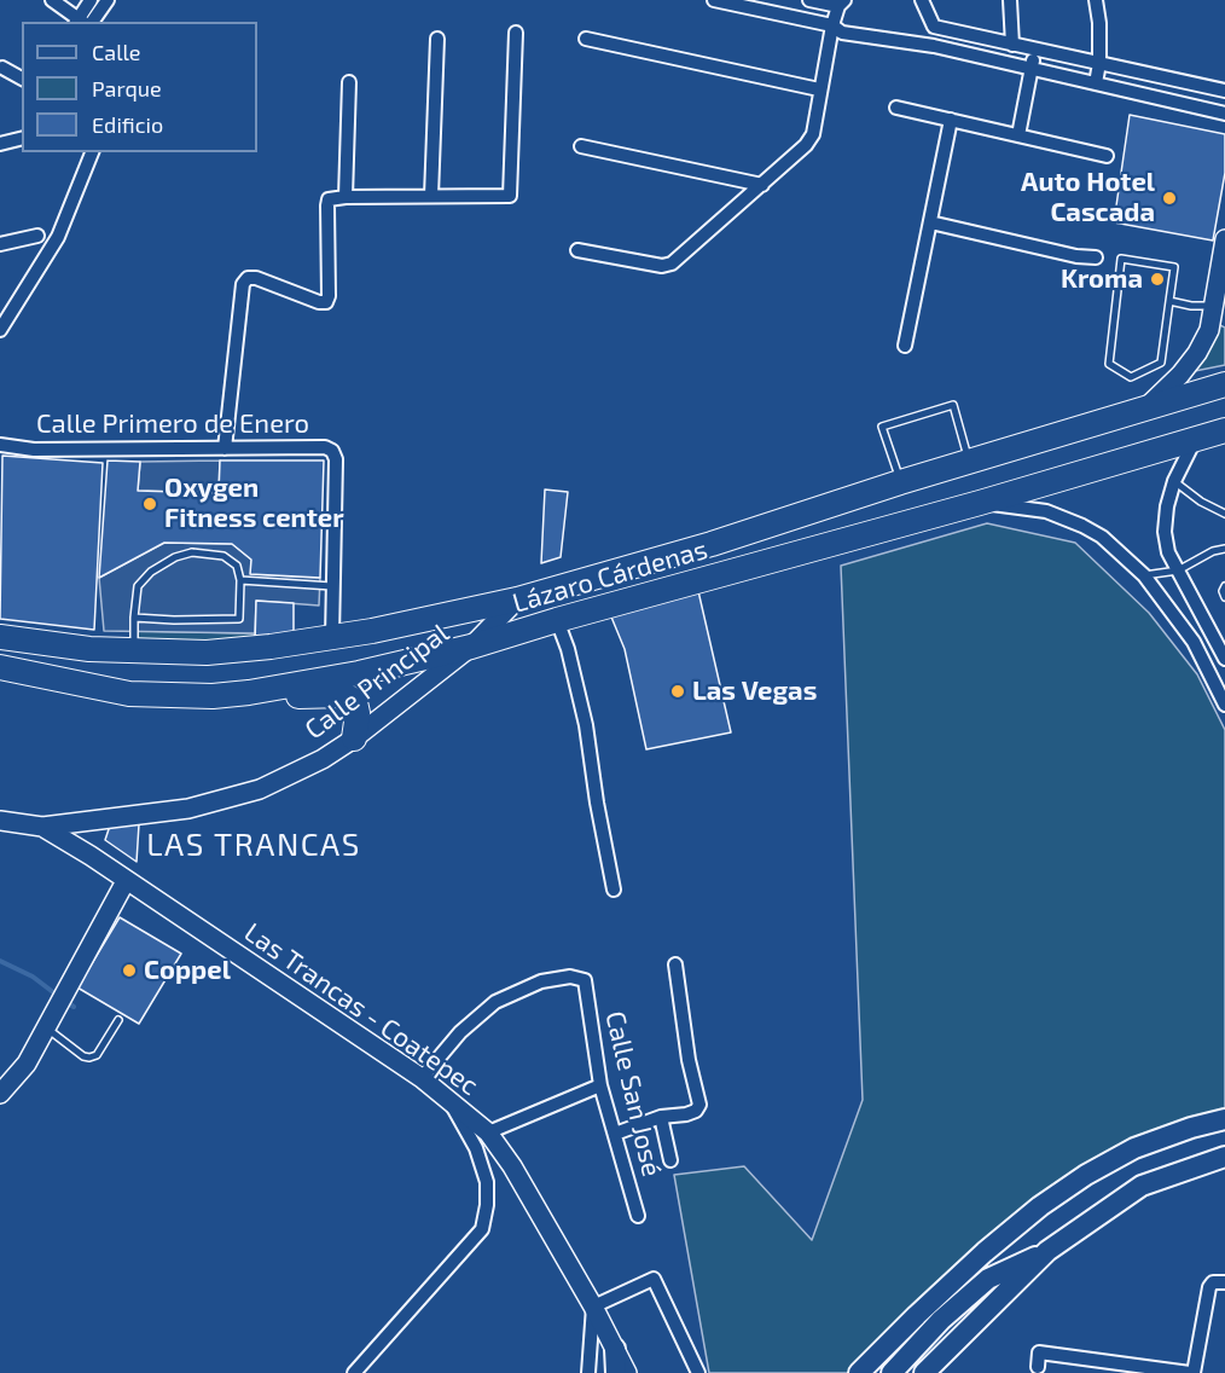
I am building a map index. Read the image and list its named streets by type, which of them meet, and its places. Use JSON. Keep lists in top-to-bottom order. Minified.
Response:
{"streets":{"highway":["Lázaro Cárdenas"],"main road":["Calle Principal","Las Trancas - Coatepec"],"street":["Calle Primero de Enero","Calle San José"]},"crossings":[["Calle Primero de Enero","Lázaro Cárdenas"],["Lázaro Cárdenas","Calle Principal"],["Calle Principal","Las Trancas - Coatepec"],["Las Trancas - Coatepec","Calle San José"]],"districts":["LAS TRANCAS"],"places":["Auto Hotel Cascada","Kroma","Oxygen Fitness center","Las Vegas","Coppel"],"legend":["Calle","Parque","Edificio"]}
